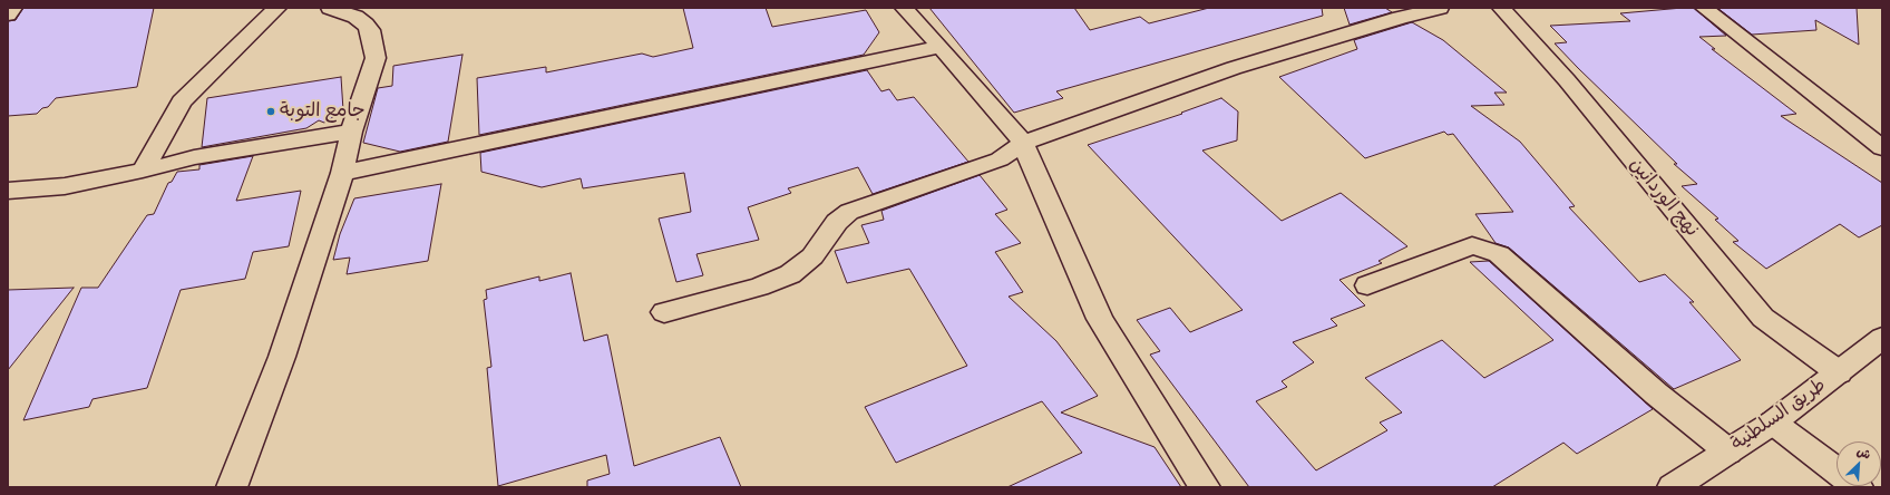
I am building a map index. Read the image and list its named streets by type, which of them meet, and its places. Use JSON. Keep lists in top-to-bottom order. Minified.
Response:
{"streets":{"street":["نهج الوردانين","طريق السلطنية"]},"crossings":[["نهج الوردانين","طريق السلطنية"]],"places":["جامع التوبة"],"north":"top right"}
